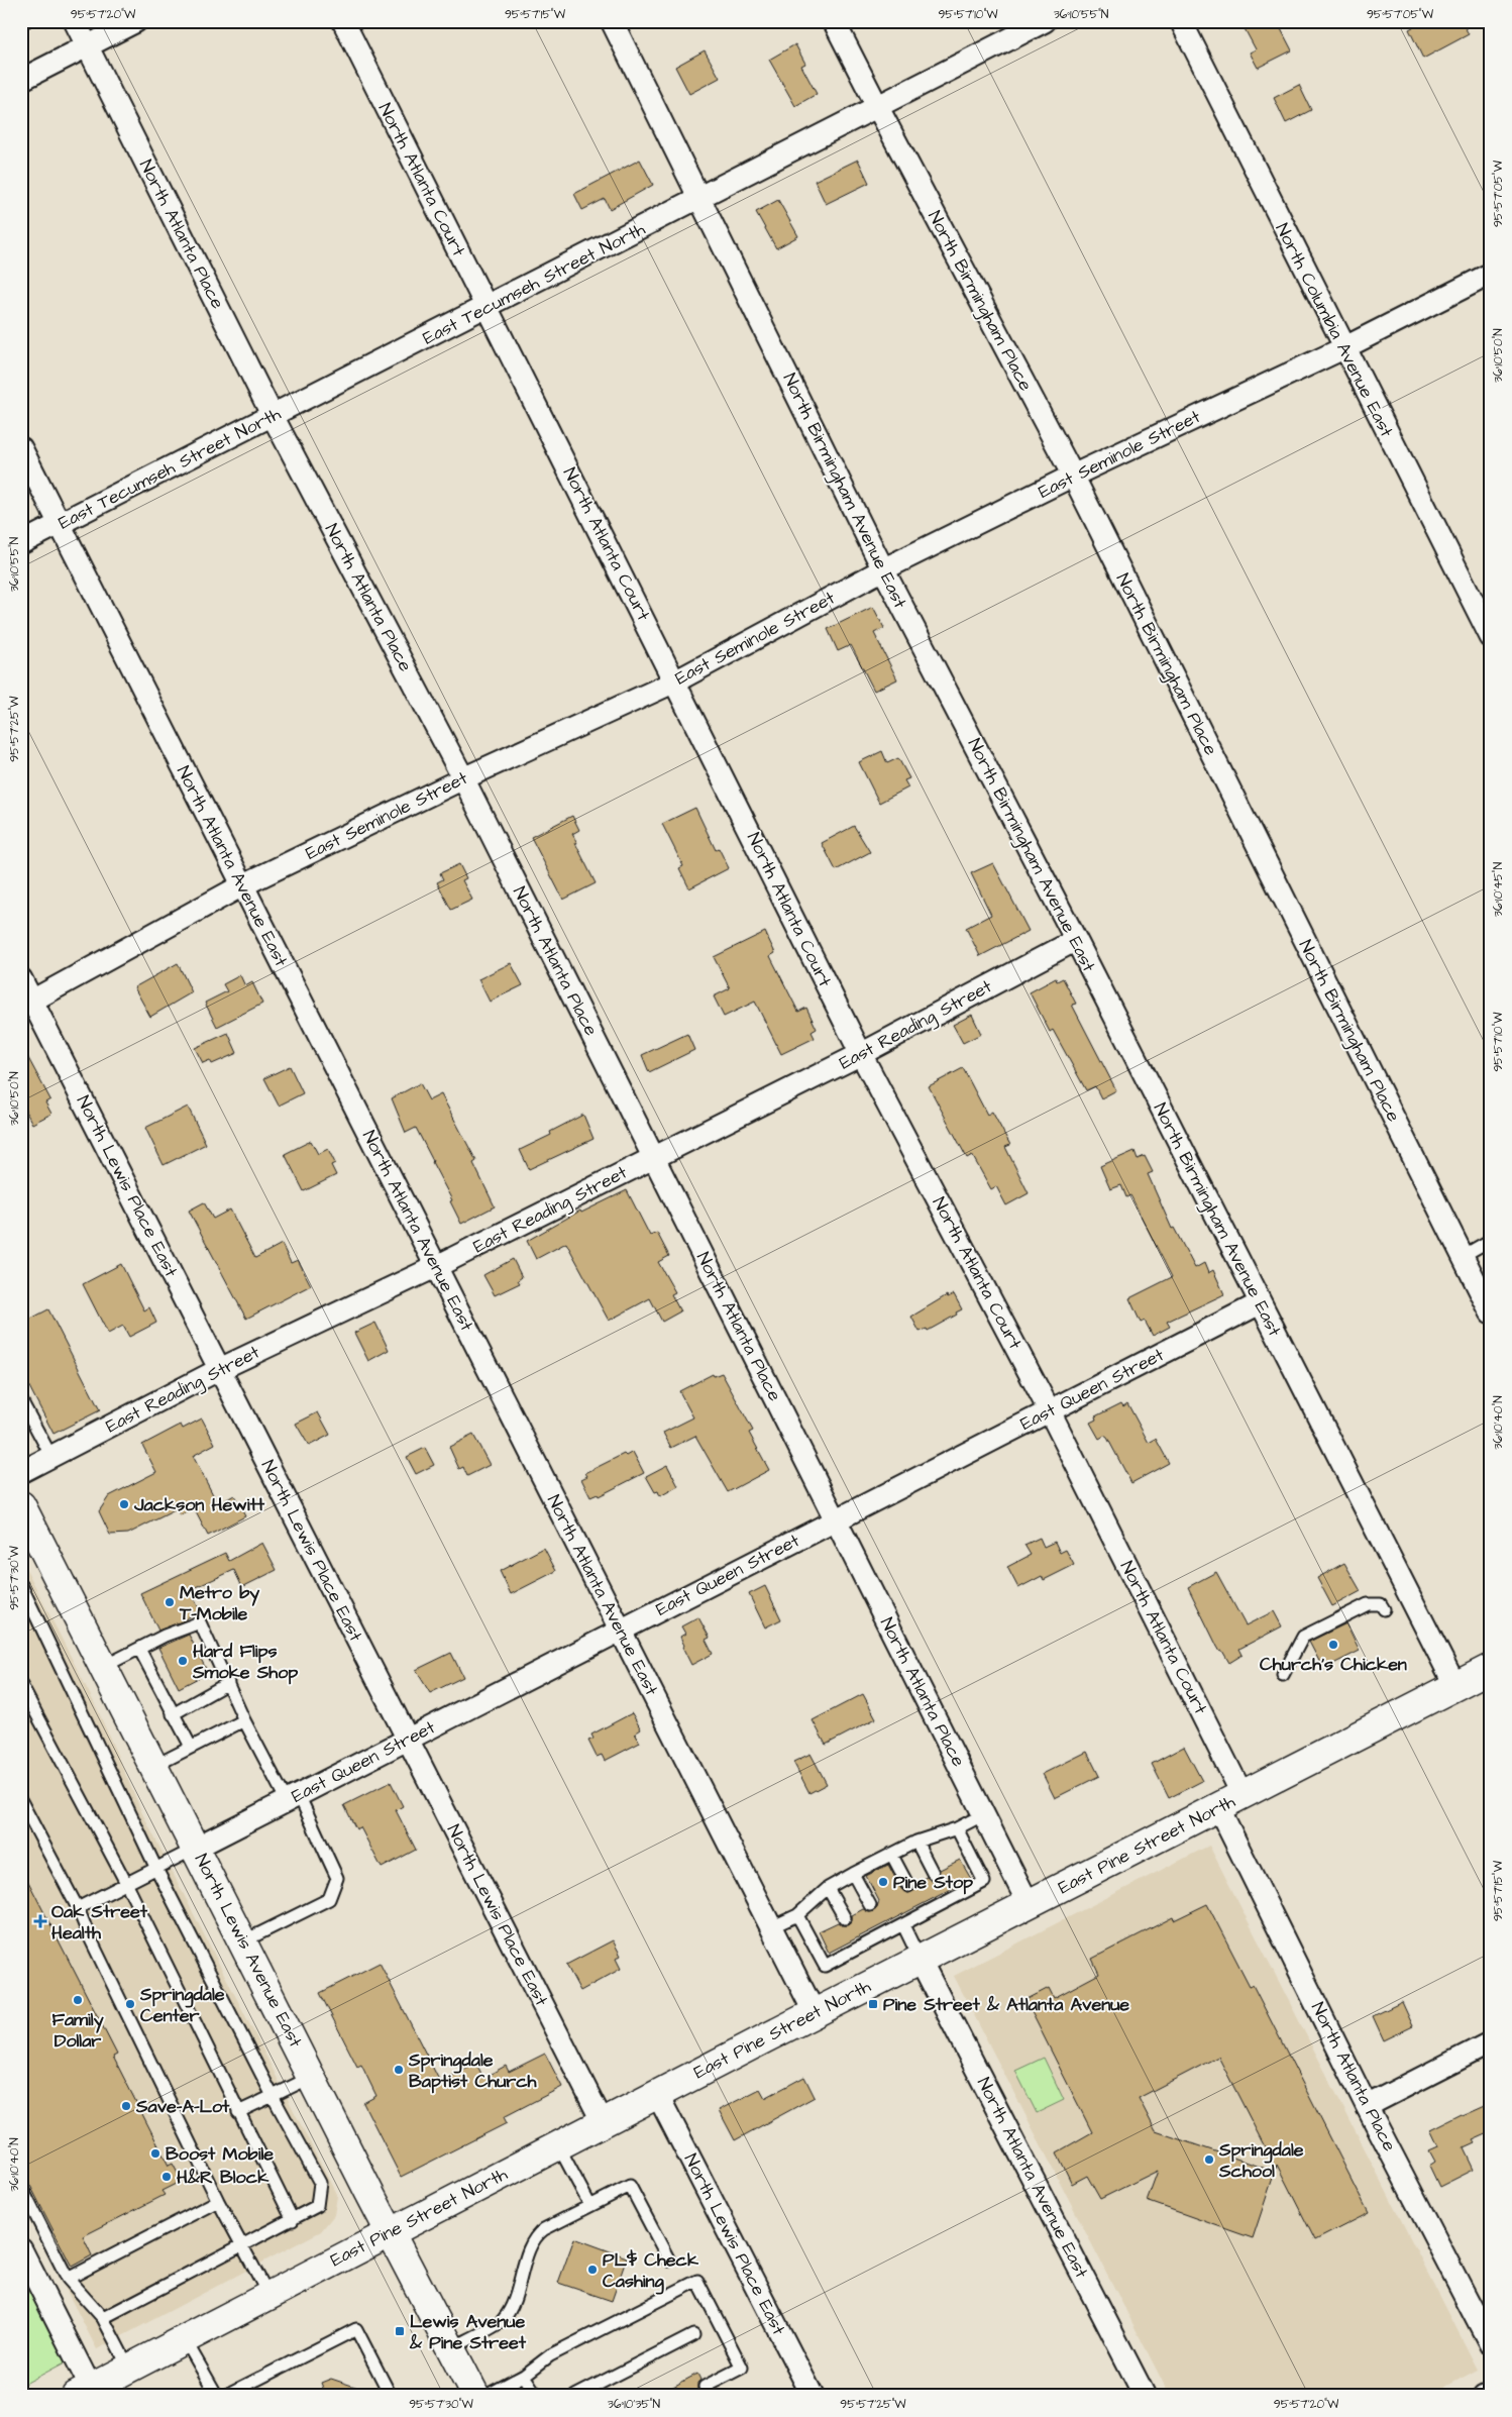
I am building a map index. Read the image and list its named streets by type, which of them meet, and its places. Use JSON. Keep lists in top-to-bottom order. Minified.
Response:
{"streets":{"main road":["East Pine Street North","North Lewis Avenue East"],"street":["North Atlanta Court","North Atlanta Place","East Tecumseh Street North","North Birmingham Place","North Columbia Avenue East","East Seminole Street","North Birmingham Avenue East","North Atlanta Avenue East","East Reading Street","North Lewis Place East","East Queen Street"]},"crossings":[["North Atlanta Court","East Tecumseh Street North"],["North Atlanta Court","East Seminole Street"],["North Atlanta Court","East Reading Street"],["North Atlanta Court","East Queen Street"],["North Atlanta Court","East Pine Street North"],["North Atlanta Place","East Tecumseh Street North"],["North Atlanta Place","East Seminole Street"],["North Atlanta Place","East Reading Street"],["North Atlanta Place","East Queen Street"],["North Atlanta Place","East Pine Street North"],["East Tecumseh Street North","North Birmingham Place"],["East Tecumseh Street North","North Birmingham Avenue East"],["East Tecumseh Street North","North Atlanta Avenue East"],["North Birmingham Place","East Seminole Street"],["North Columbia Avenue East","East Seminole Street"],["East Seminole Street","North Birmingham Avenue East"],["East Seminole Street","North Atlanta Avenue East"],["East Seminole Street","North Lewis Place East"],["North Birmingham Avenue East","East Reading Street"],["North Birmingham Avenue East","East Queen Street"],["North Birmingham Avenue East","East Pine Street North"],["North Atlanta Avenue East","East Reading Street"],["North Atlanta Avenue East","East Queen Street"],["North Atlanta Avenue East","East Pine Street North"],["East Reading Street","North Lewis Place East"],["North Lewis Place East","East Queen Street"],["North Lewis Place East","East Pine Street North"],["East Queen Street","North Lewis Avenue East"],["East Pine Street North","North Lewis Avenue East"]],"places":{"other":["Jackson Hewitt","Metro by T-Mobile","Church's Chicken","Hard Flips Smoke Shop","Pine Stop","Family Dollar","Springdale Center","Springdale Baptist Church","Save-A-Lot","Boost Mobile","Springdale School","H&R Block","PL$ Check Cashing"],"health":["Oak Street Health"],"transit":["Pine Street & Atlanta Avenue","Lewis Avenue & Pine Street"]},"coordinates":["95°57'20\"W","95°57'15\"W","95°57'10\"W","36°10'55\"N","95°57'05\"W","36°10'50\"N","95°57'25\"W","36°10'45\"N","36°10'40\"N","95°57'30\"W","36°10'35\"N"]}
